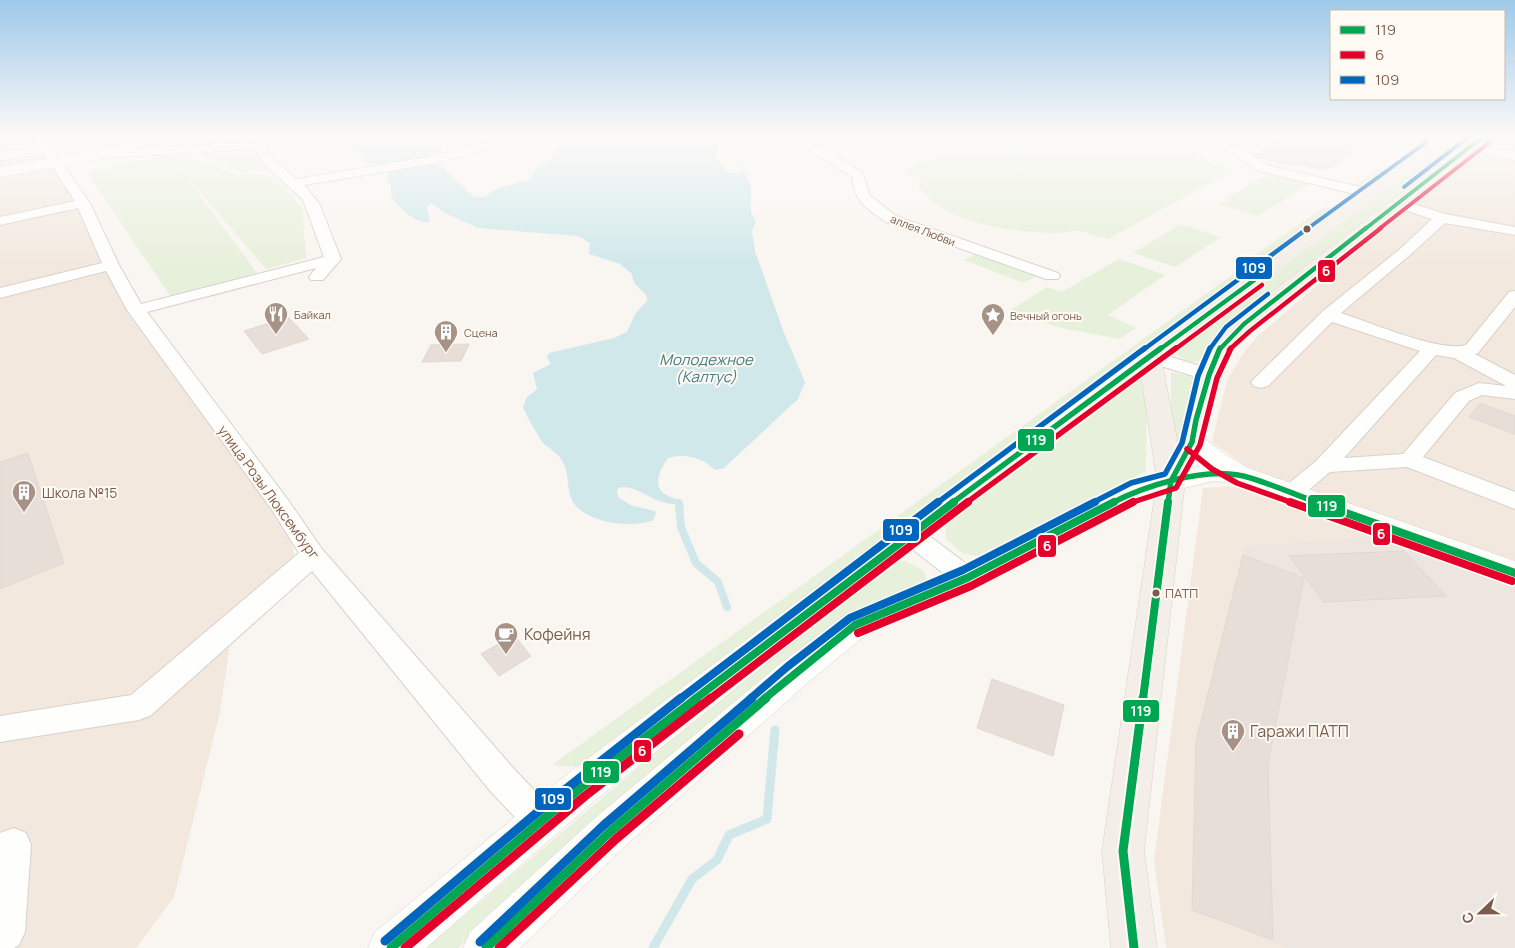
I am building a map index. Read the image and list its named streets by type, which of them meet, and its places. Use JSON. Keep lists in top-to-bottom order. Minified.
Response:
{"streets":{"street":["аллея Любви","улица Розы Люксембург"]},"water":["Молодежное (Калтус)"],"places":{"restaurant":["Байкал"],"place":["Вечный огонь"],"building":["Сцена","Школа №15","Гаражи ПАТП"],"other":["ПАТП"],"cafe":["Кофейня"]},"lines":["transit line 119","transit line 6","transit line 109"],"legend":["119","6","109"],"north":"left"}
